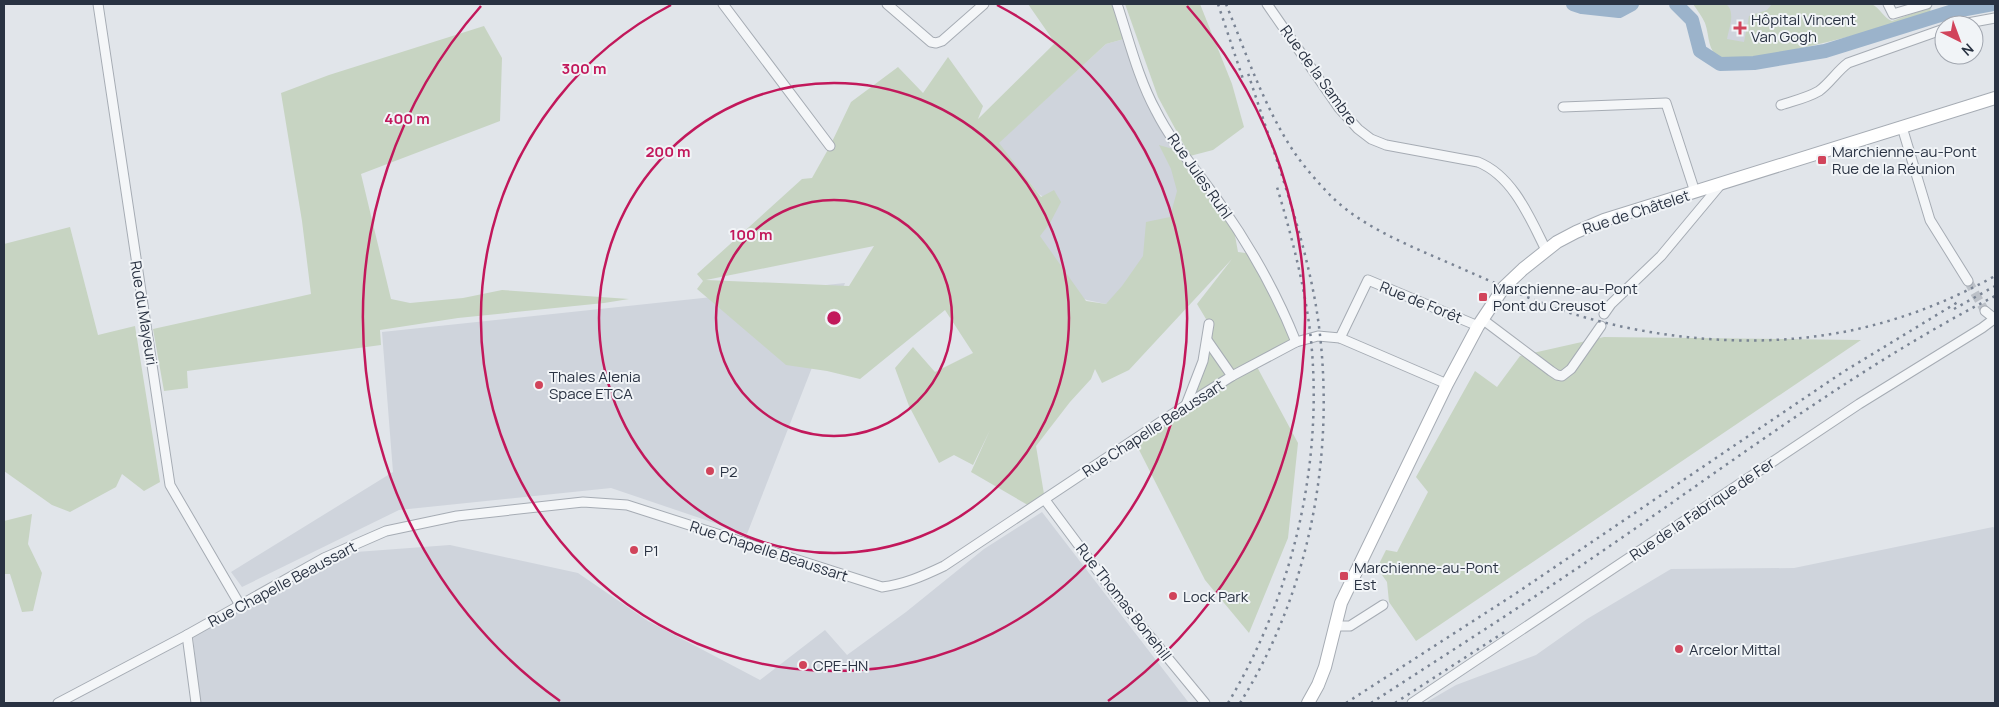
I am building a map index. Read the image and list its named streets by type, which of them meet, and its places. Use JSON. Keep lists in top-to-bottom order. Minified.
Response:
{"streets":{"main road":["Rue de Châtelet"],"street":["Rue de la Sambre","Rue Jules Ruhl","Rue de Forêt","Rue du Mayeuri","Rue Chapelle Beaussart","Rue de la Fabrique de Fer","Rue Thomas Bonehill"]},"crossings":[["Rue de la Sambre","Rue de Châtelet"],["Rue Jules Ruhl","Rue Chapelle Beaussart"],["Rue de Châtelet","Rue de Forêt"],["Rue de Châtelet","Rue Chapelle Beaussart"],["Rue de Forêt","Rue Chapelle Beaussart"],["Rue du Mayeuri","Rue Chapelle Beaussart"],["Rue Chapelle Beaussart","Rue Thomas Bonehill"]],"places":{"health":["Hôpital Vincent Van Gogh"],"transit":["Marchienne-au-Pont Rue de la Réunion","Marchienne-au-Pont Pont du Creusot","Marchienne-au-Pont Est"],"other":["Thales Alenia Space ETCA","P2","P1","Lock Park","Arcelor Mittal","CPE-HN"]},"north":"bottom right","rings":["300 m","400 m","200 m","100 m"]}
